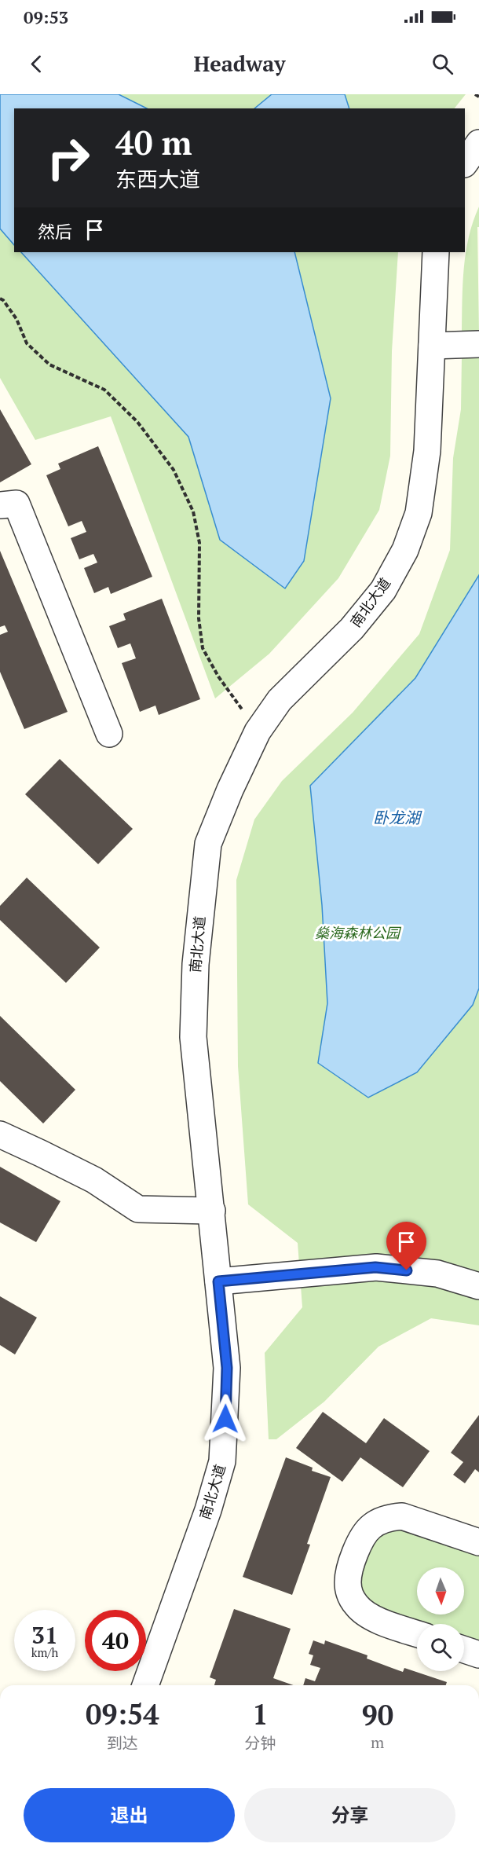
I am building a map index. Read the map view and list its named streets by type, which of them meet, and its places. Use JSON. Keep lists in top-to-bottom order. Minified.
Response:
{"streets":{"street":["南北大道"]},"water":["卧龙湖"],"parks":["燊海森林公园"],"north":"bottom","page":{"status":"09:53","header":"Headway","turn":["40 m","东西大道"],"then":"然后","speed":"31 km/h","limit":"40","eta":["09:54","到达","1","分钟","90","m"],"buttons":["退出","分享"]}}
